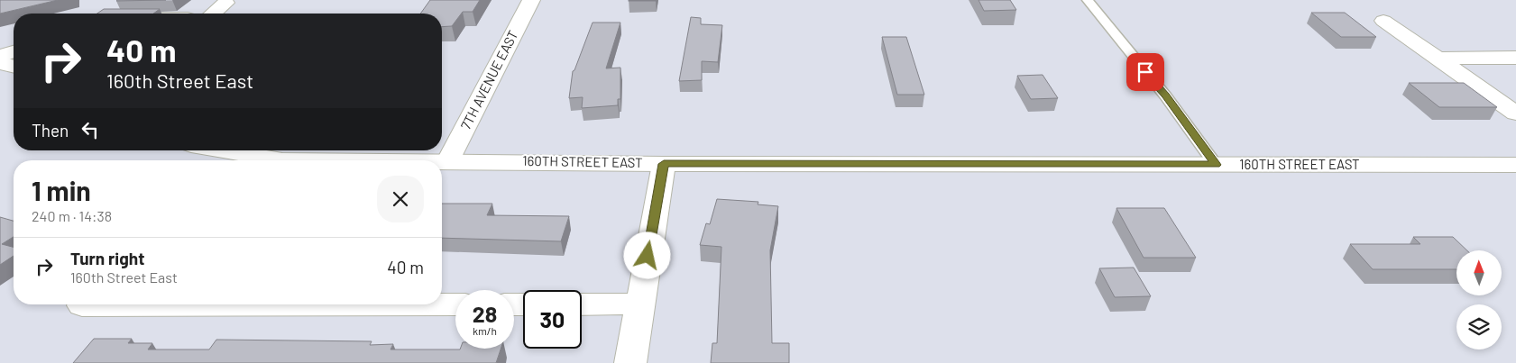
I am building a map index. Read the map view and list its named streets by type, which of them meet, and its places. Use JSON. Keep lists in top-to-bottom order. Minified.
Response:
{"streets":{"street":["7TH AVENUE EAST","160TH STREET EAST"]},"crossings":[["7TH AVENUE EAST","160TH STREET EAST"]],"north":"top","page":{"turn":["40 m","160th Street East"],"then":"Then","heading":["1 min","240 m · 14:38"],"list":[{"name":"Turn right","note":"160th Street East","value":"40 m"}],"speed":"28 km/h","limit":"30"}}
